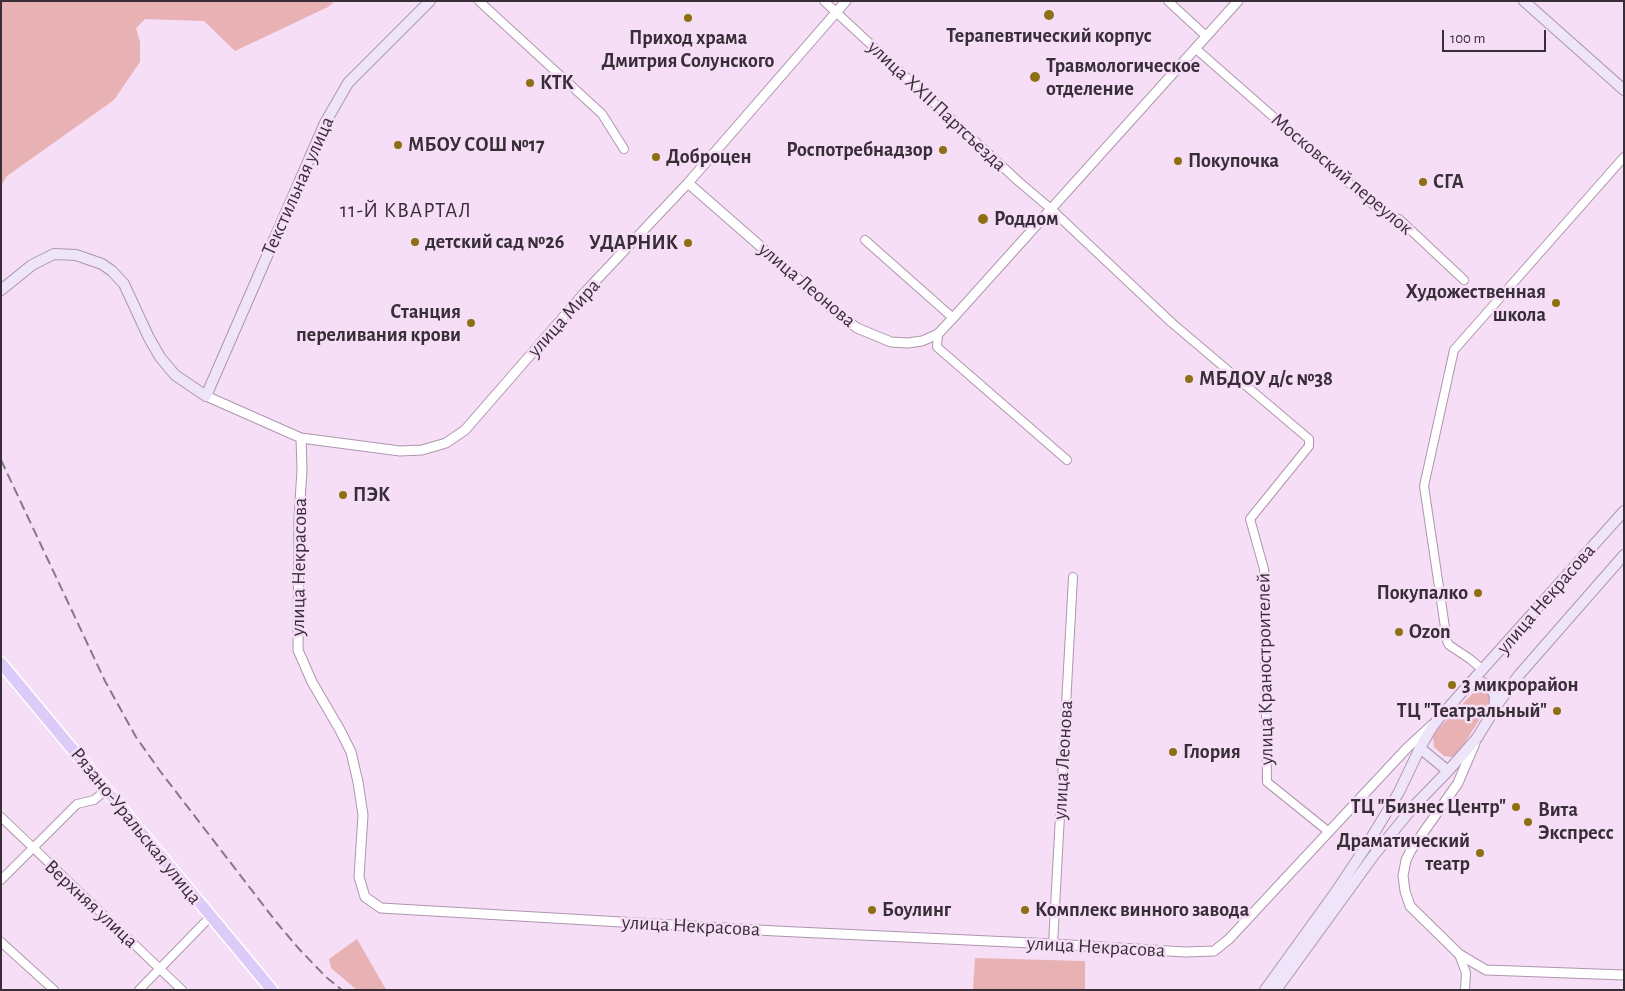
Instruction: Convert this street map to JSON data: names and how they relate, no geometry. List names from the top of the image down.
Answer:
{
  "streets": {
    "main road": ["Текстильная улица", "улица Некрасова", "Рязано-Уральская улица"],
    "street": [
      "улица XXII Партсъезда",
      "Московский переулок",
      "улица Леонова",
      "улица Мира",
      "улица Краностроителей",
      "Верхняя улица"
    ]
  },
  "crossings": [
    ["улица XXII Партсъезда", "улица Мира"],
    ["улица XXII Партсъезда", "улица Краностроителей"],
    ["Текстильная улица", "улица Мира"],
    ["улица Леонова", "улица Мира"],
    ["улица Леонова", "улица Некрасова"],
    ["улица Мира", "улица Некрасова"],
    ["улица Некрасова", "улица Краностроителей"]
  ],
  "districts": ["11-Й КВАРТАЛ"],
  "places": [
    "Терапевтический корпус",
    "Приход храма Дмитрия Солунского",
    "Травмологическое отделение",
    "КТК",
    "МБОУ СОШ №17",
    "Роспотребнадзор",
    "Доброцен",
    "Покупочка",
    "СГА",
    "Роддом",
    "детский сад №26",
    "УДАРНИК",
    "Художественная школа",
    "Станция переливания крови",
    "МБДОУ д/с №38",
    "ПЭК",
    "Покупалко",
    "Ozon",
    "3 микрорайон",
    "ТЦ \"Театральный\"",
    "Глория",
    "ТЦ \"Бизнес Центр\"",
    "Вита Экспресс",
    "Драматический театр",
    "Боулинг",
    "Комплекс винного завода"
  ],
  "scale_bar": "100 m"
}
